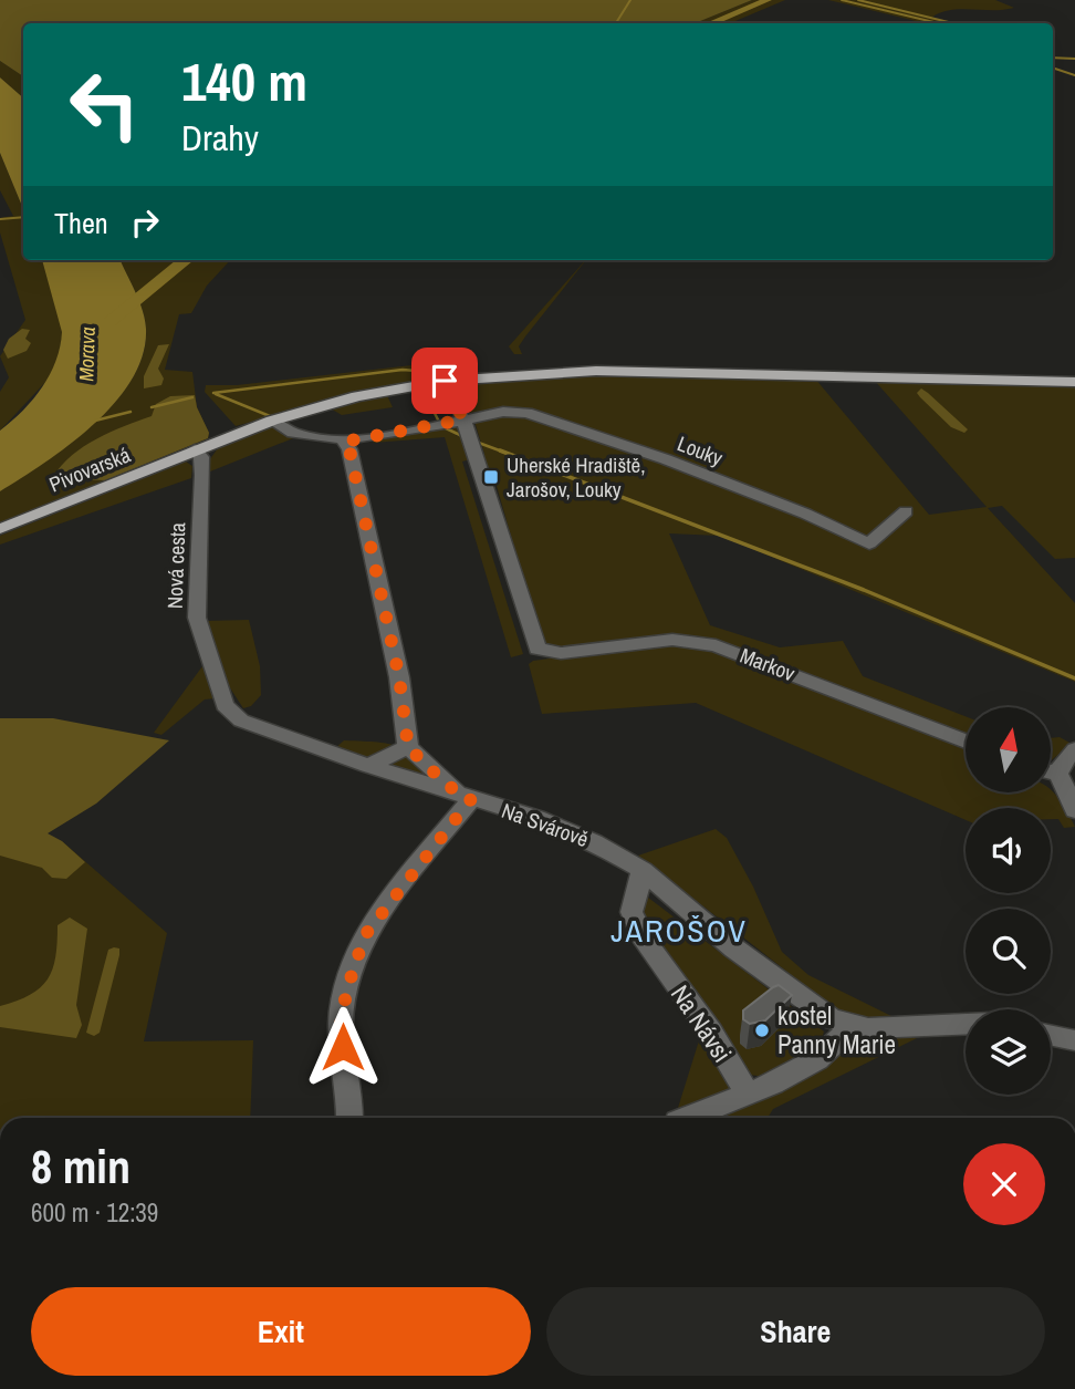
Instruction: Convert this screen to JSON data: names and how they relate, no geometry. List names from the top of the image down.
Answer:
{
  "streets": {
    "main road": ["Pivovarská"],
    "street": [
      "Louky",
      "Nová cesta",
      "Markov",
      "Na Svárově",
      "Na Návsi"
    ]
  },
  "crossings": [
    ["Louky", "Pivovarská"],
    ["Louky", "Markov"],
    ["Pivovarská", "Nová cesta"],
    ["Nová cesta", "Na Svárově"],
    ["Na Svárově", "Na Návsi"]
  ],
  "districts": ["JAROŠOV"],
  "water": ["Morava"],
  "places": {
    "transit": ["Uherské Hradiště, Jarošov, Louky"],
    "other": ["kostel Panny Marie"]
  },
  "north": "top",
  "page": {
    "turn": ["140 m", "Drahy"],
    "then": "Then",
    "heading": ["8 min", "600 m · 12:39"],
    "buttons": ["Exit", "Share"]
  }
}
